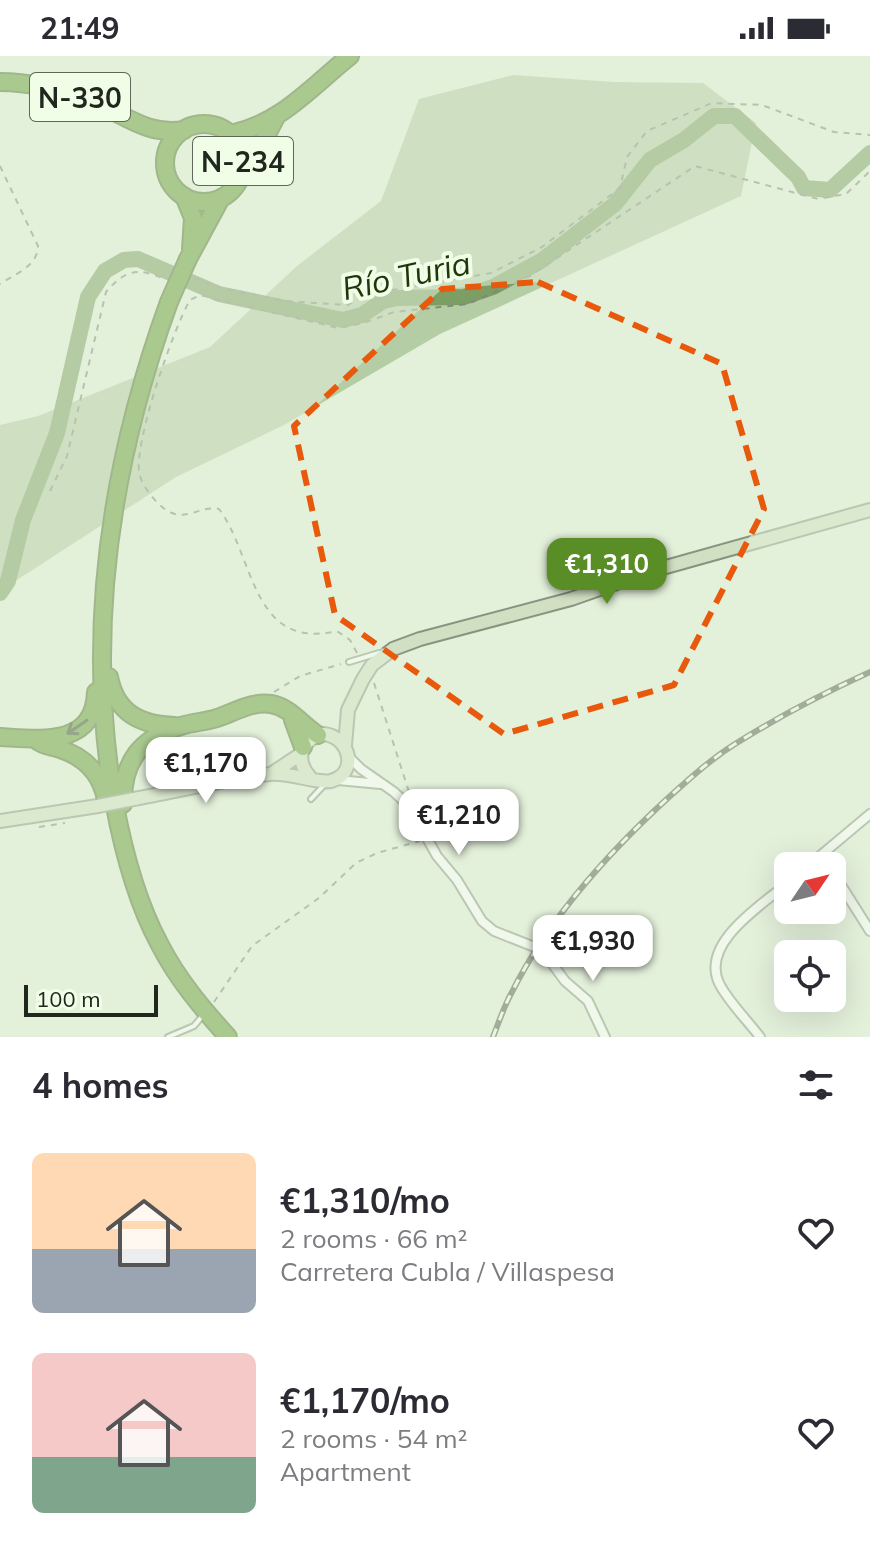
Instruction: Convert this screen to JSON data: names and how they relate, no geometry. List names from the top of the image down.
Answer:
{
  "streets": {
    "highway": ["N-330", "N-234"]
  },
  "crossings": [
    ["N-330", "N-234"]
  ],
  "water": ["Río Turia"],
  "scale_bar": "100 m",
  "north": "top right",
  "page": {
    "status": "21:49",
    "price": [
      "€1,310",
      "€1,170",
      "€1,210",
      "€1,930"
    ],
    "scale": "100 m",
    "heading": "4 homes",
    "list": [
      {
        "name": "€1,310/mo",
        "note": "2 rooms · 66 m² · Carretera Cubla / Villaspesa"
      },
      {
        "name": "€1,170/mo",
        "note": "2 rooms · 54 m² · Apartment"
      }
    ]
  }
}
